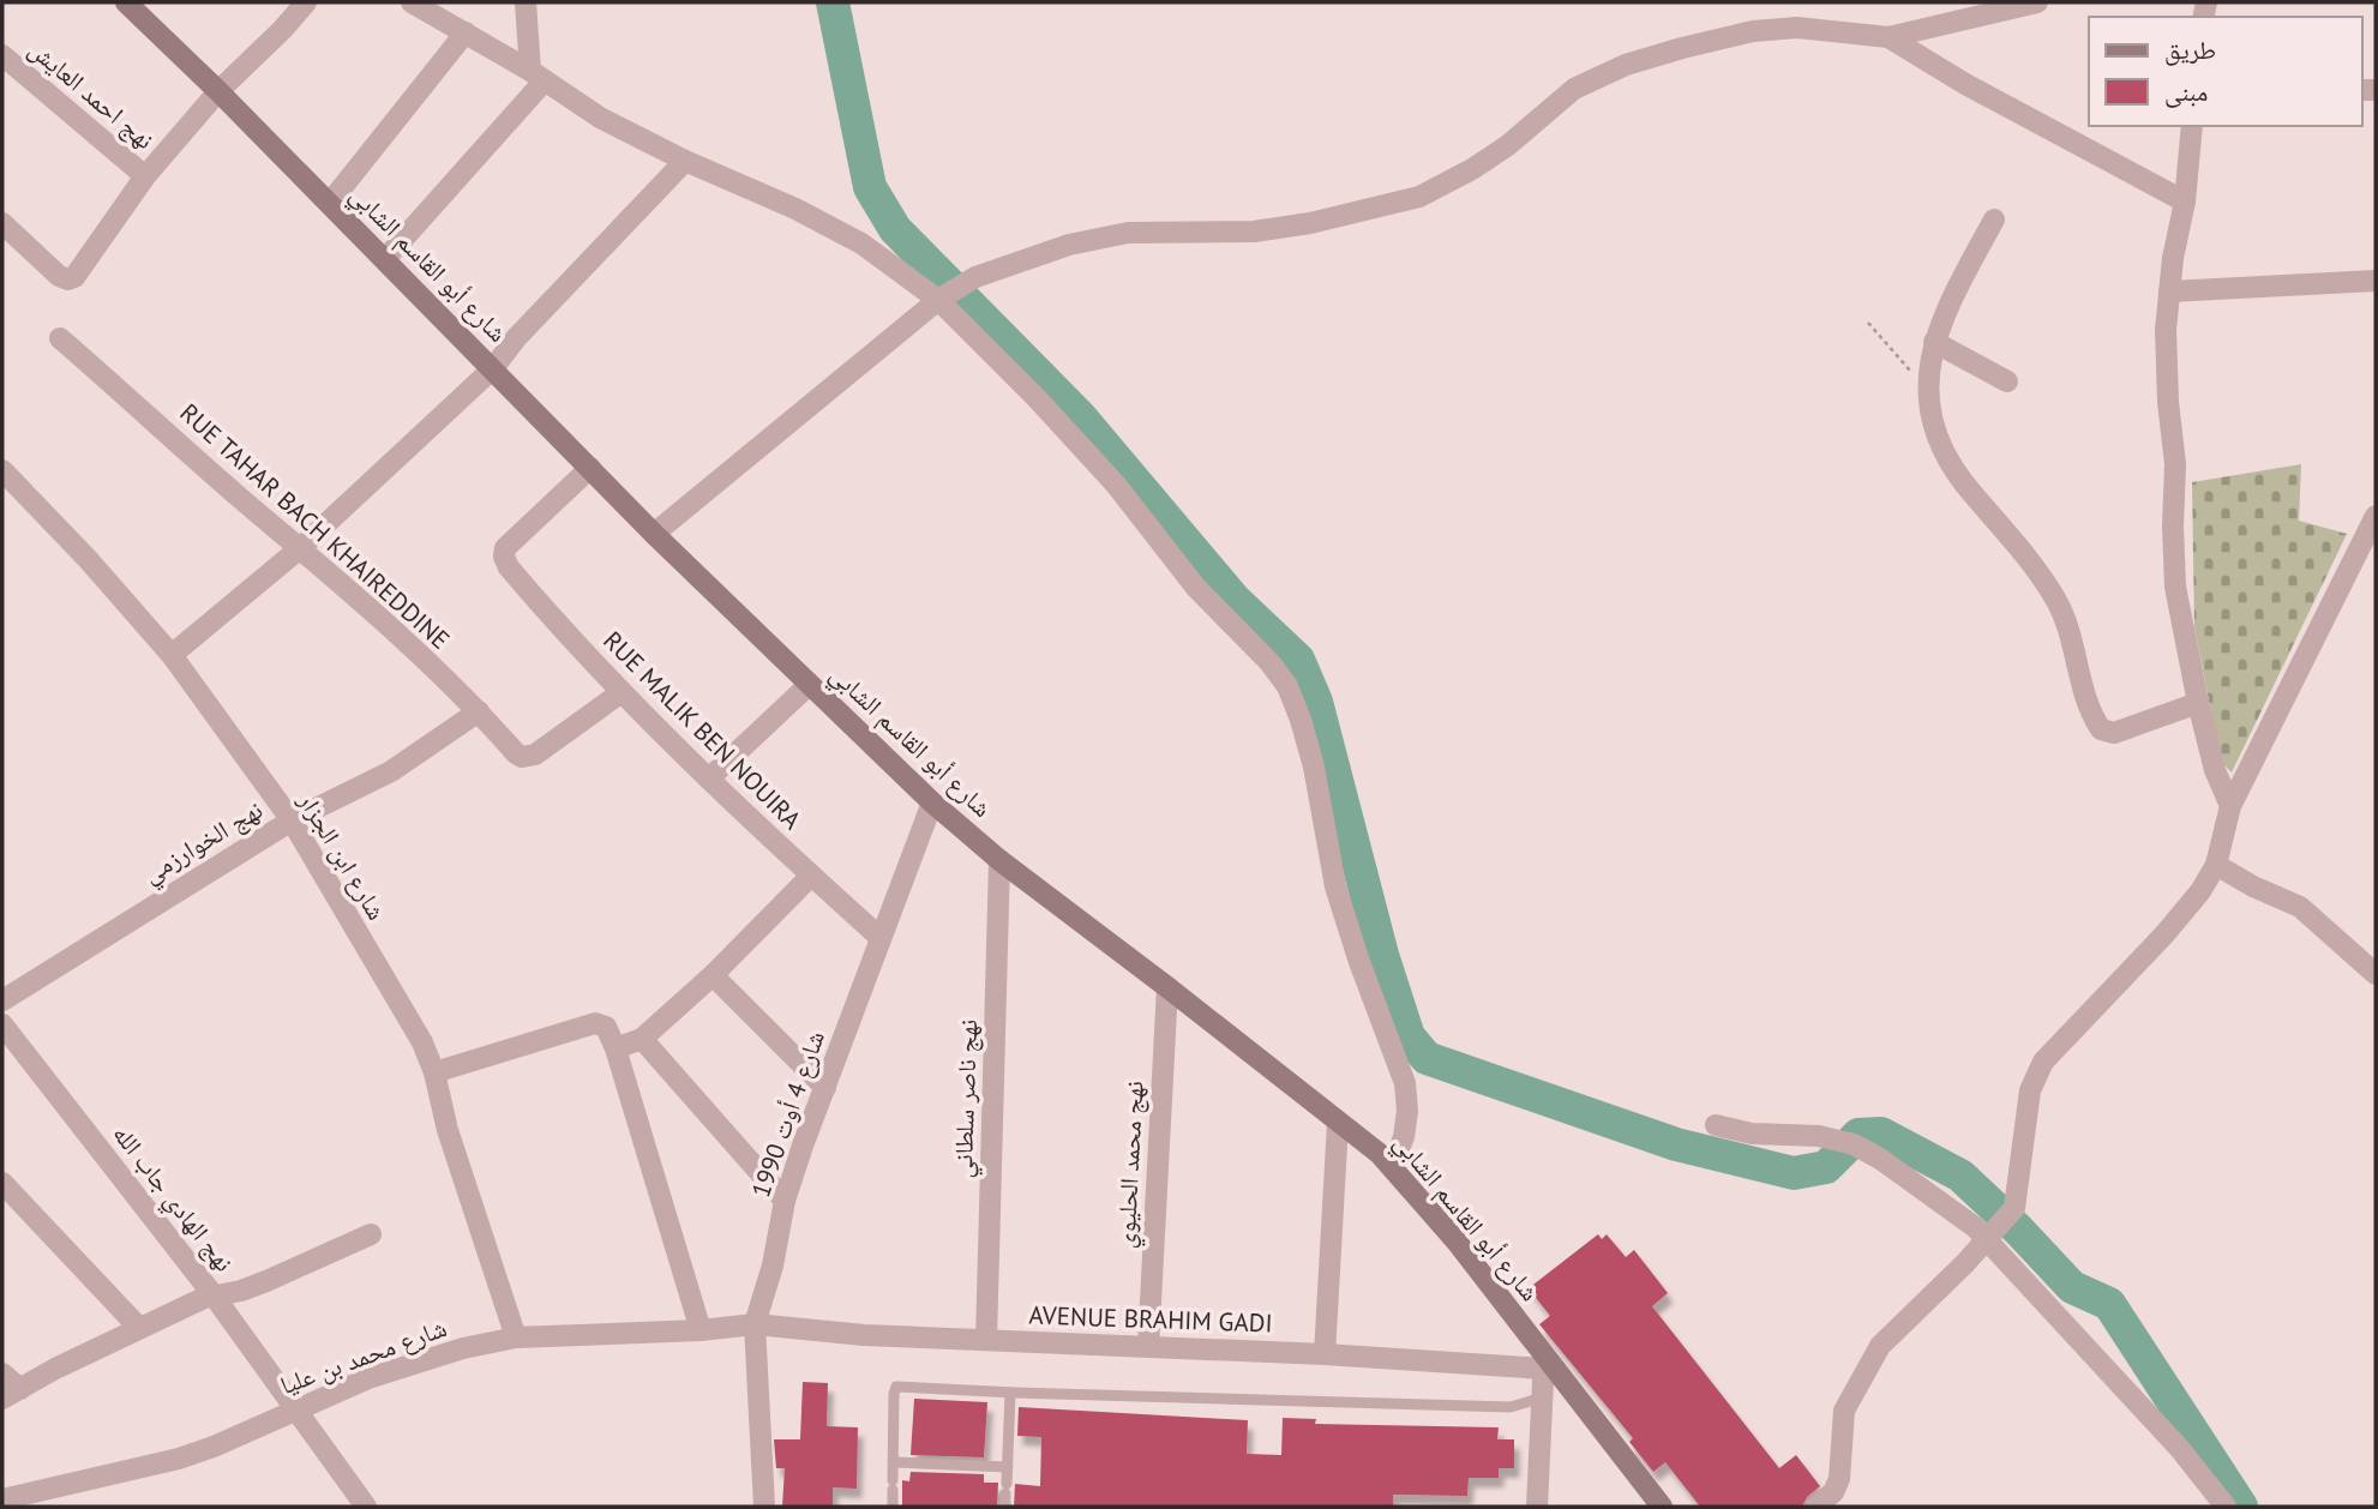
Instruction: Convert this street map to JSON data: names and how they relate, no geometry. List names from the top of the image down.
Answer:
{
  "streets": {
    "main road": ["شارع أبو القاسم الشابي"],
    "street": [
      "نهج احمد العايش",
      "RUE TAHAR BACH KHAIREDDINE",
      "RUE MALIK BEN NOUIRA",
      "نهج الخوارزمي",
      "شارع ابن الجزار",
      "نهج ناصر سلطاني",
      "شارع 4 أوت 1990",
      "نهج محمد الحليوي",
      "نهج الهادي جاب الله",
      "AVENUE BRAHIM GADI",
      "شارع محمد بن عليا"
    ]
  },
  "crossings": [
    ["شارع أبو القاسم الشابي", "RUE MALIK BEN NOUIRA"],
    ["شارع أبو القاسم الشابي", "نهج ناصر سلطاني"],
    ["شارع أبو القاسم الشابي", "شارع 4 أوت 1990"],
    ["شارع أبو القاسم الشابي", "نهج محمد الحليوي"],
    ["شارع أبو القاسم الشابي", "AVENUE BRAHIM GADI"],
    ["RUE TAHAR BACH KHAIREDDINE", "RUE MALIK BEN NOUIRA"],
    ["RUE TAHAR BACH KHAIREDDINE", "نهج الخوارزمي"],
    ["RUE MALIK BEN NOUIRA", "شارع 4 أوت 1990"],
    ["نهج الخوارزمي", "شارع ابن الجزار"],
    ["شارع ابن الجزار", "شارع محمد بن عليا"],
    ["نهج ناصر سلطاني", "AVENUE BRAHIM GADI"],
    ["شارع 4 أوت 1990", "AVENUE BRAHIM GADI"],
    ["شارع 4 أوت 1990", "شارع محمد بن عليا"],
    ["نهج محمد الحليوي", "AVENUE BRAHIM GADI"],
    ["نهج الهادي جاب الله", "شارع محمد بن عليا"],
    ["AVENUE BRAHIM GADI", "شارع محمد بن عليا"]
  ],
  "legend": ["طريق", "مبنى"]
}
